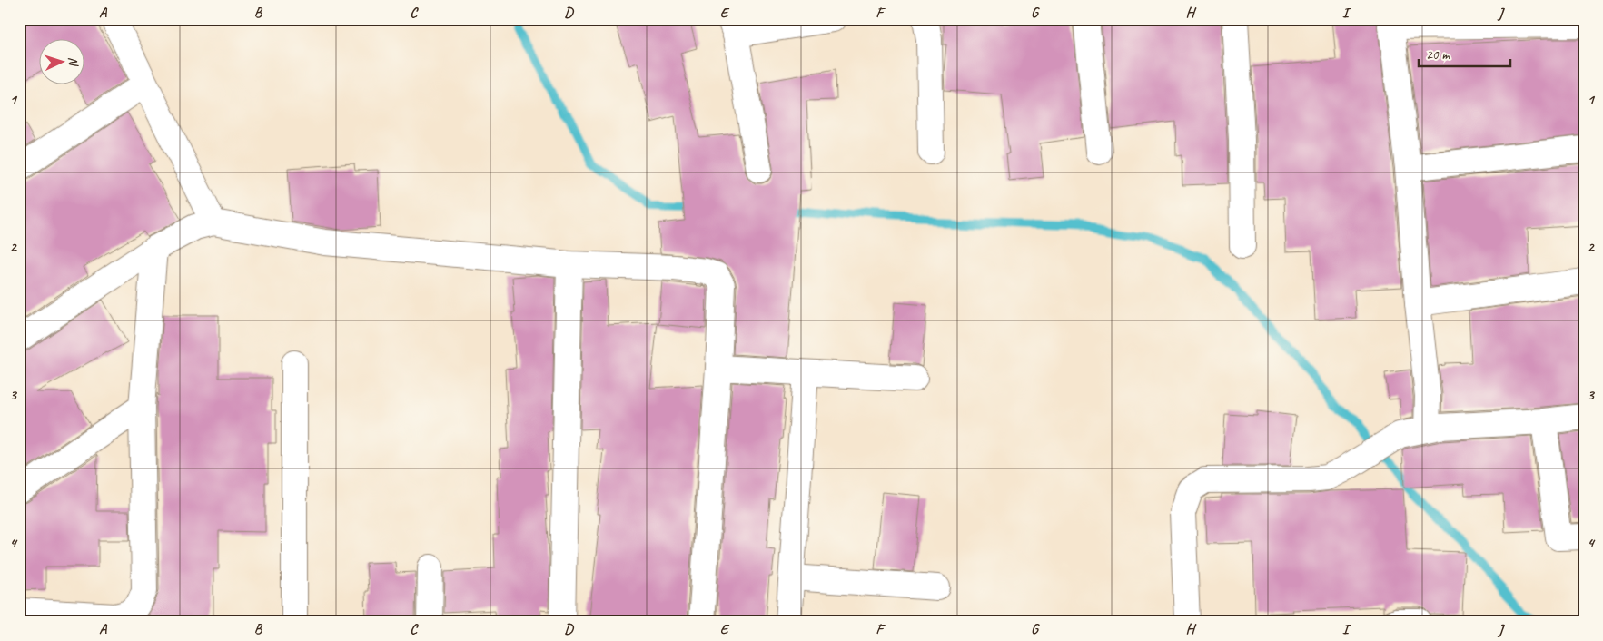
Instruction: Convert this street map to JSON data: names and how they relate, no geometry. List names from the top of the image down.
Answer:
{
  "scale_bar": "20 m",
  "north": "right",
  "grid": {
    "columns": [
      "A",
      "B",
      "C",
      "D",
      "E",
      "F",
      "G",
      "H",
      "I",
      "J"
    ],
    "rows": [
      "1",
      "2",
      "3",
      "4"
    ]
  }
}
